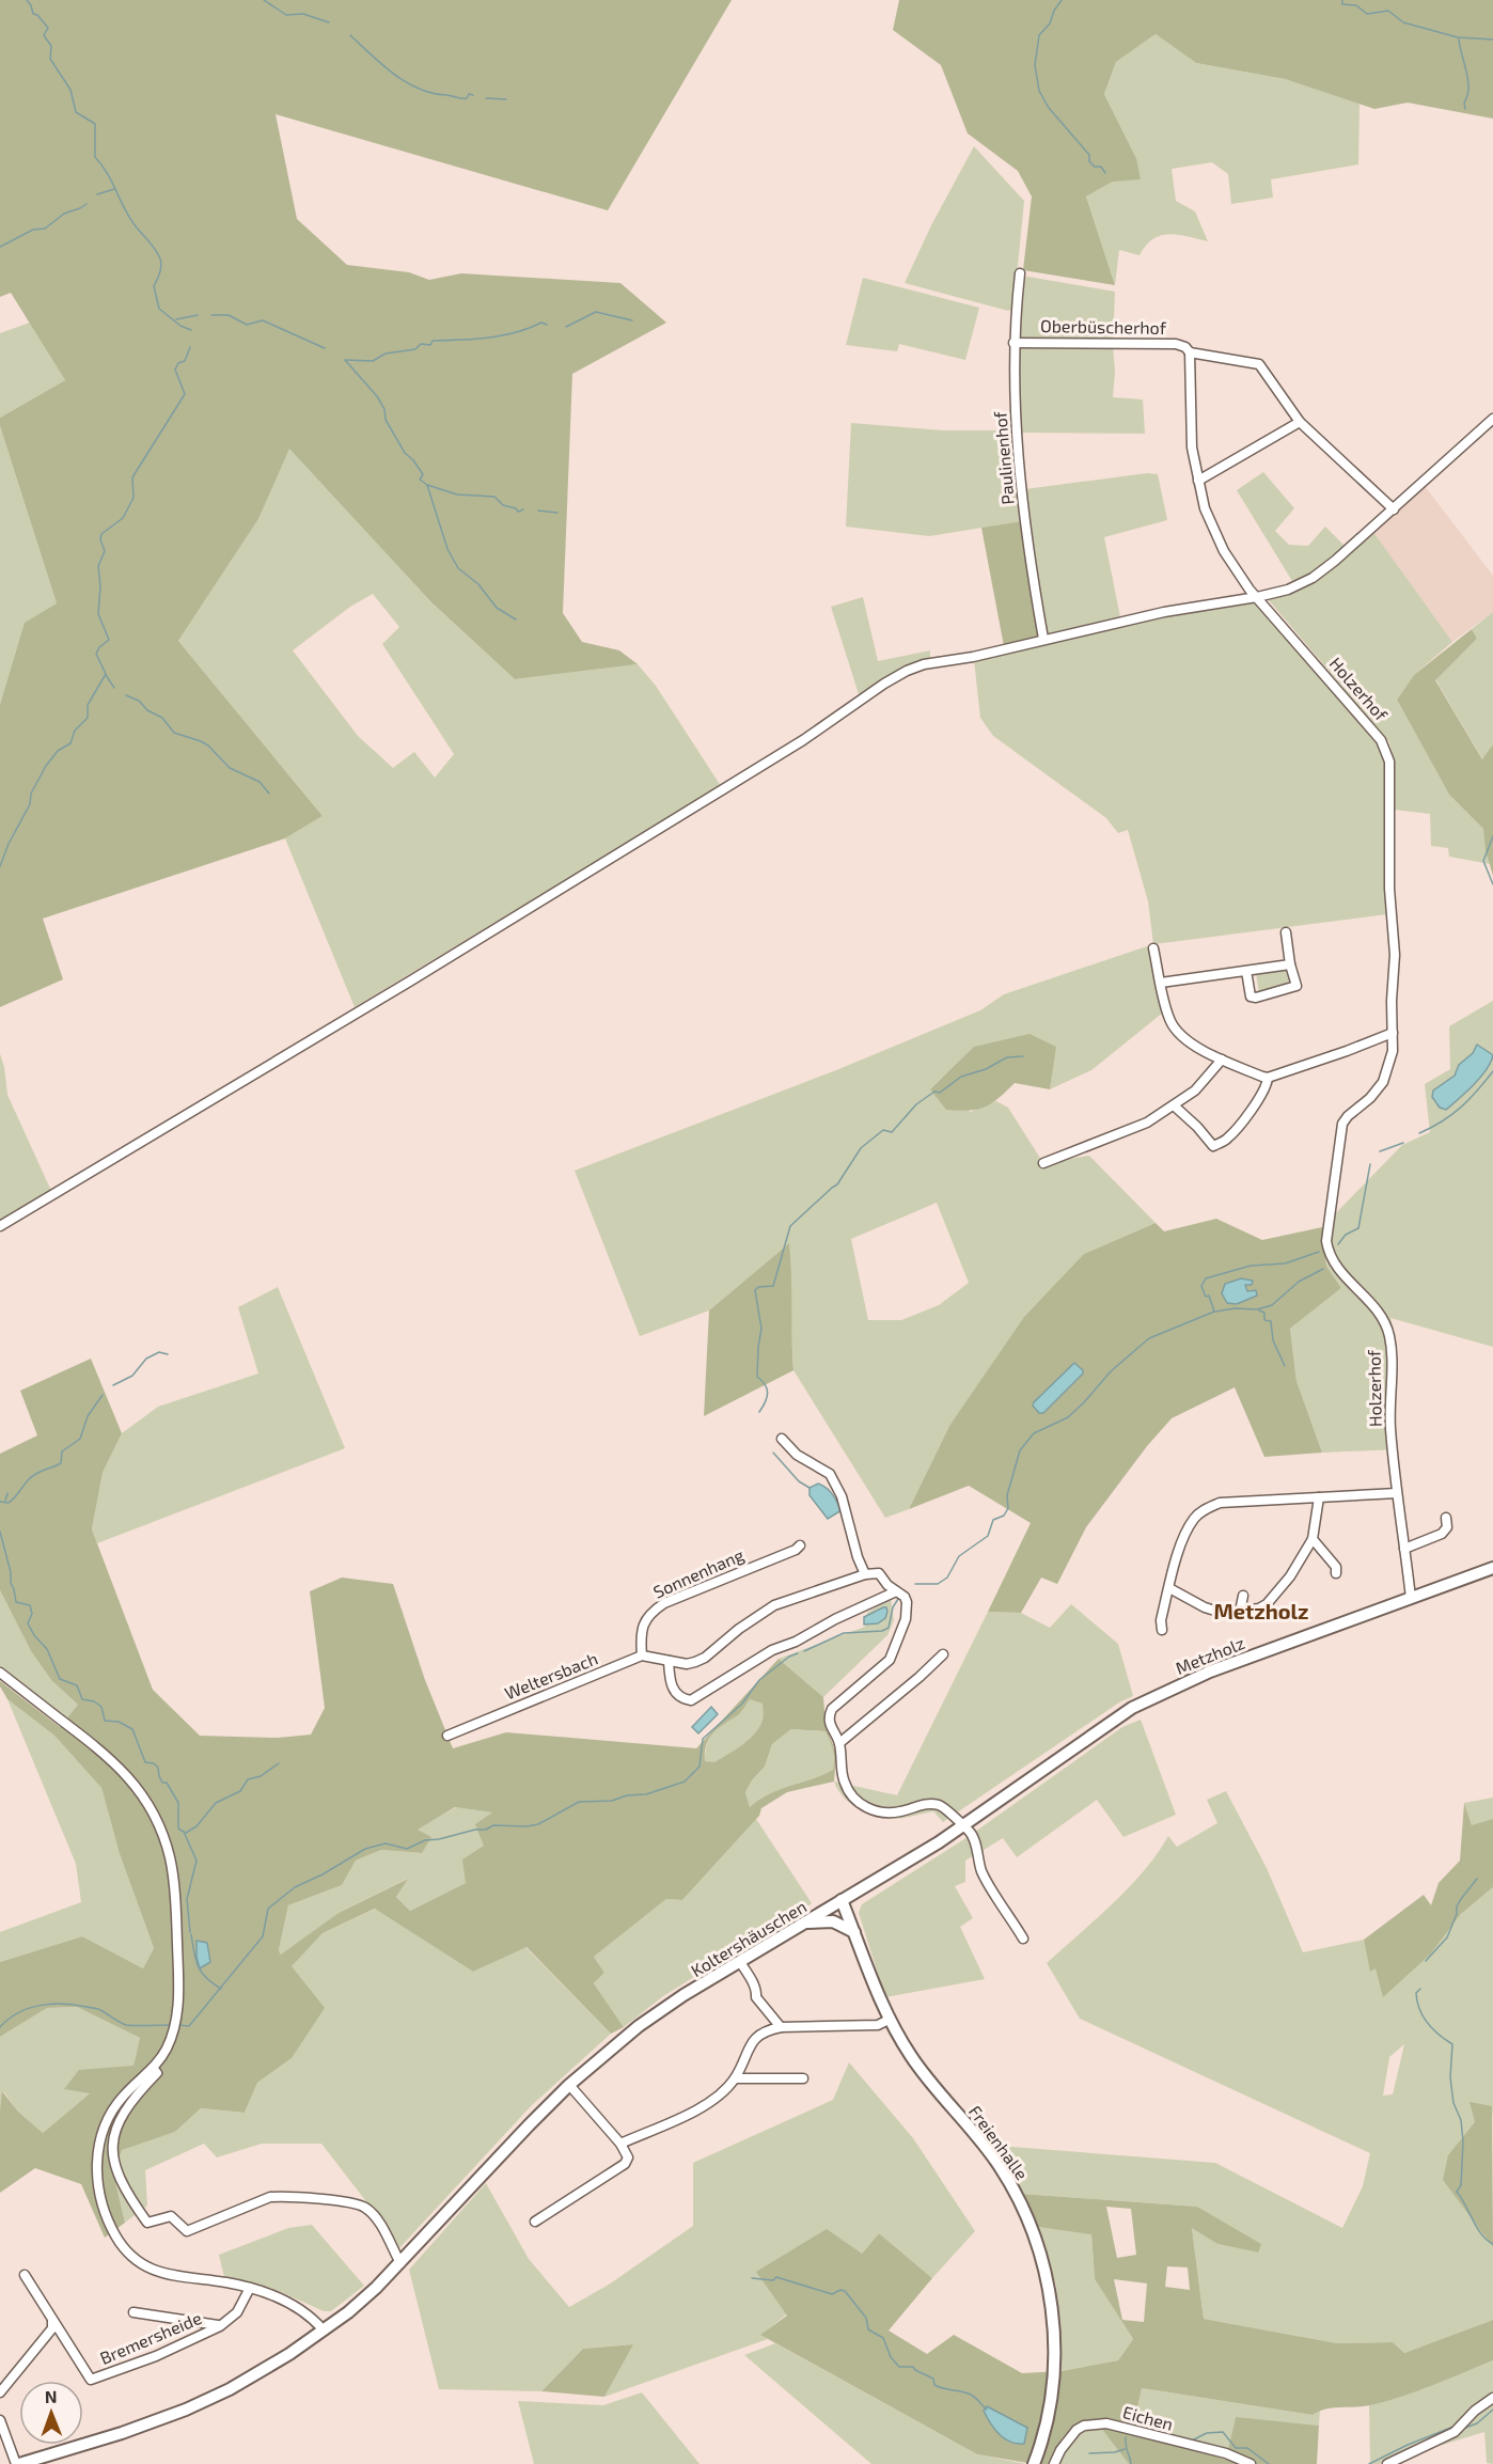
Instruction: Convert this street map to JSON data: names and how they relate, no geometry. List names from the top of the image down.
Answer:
{
  "streets": {
    "main road": ["Metzholz", "Koltershäuschen", "Freienhalle"],
    "street": [
      "Oberbüscherhof",
      "Paulinenhof",
      "Holzerhof",
      "Sonnenhang",
      "Weltersbach",
      "Bremersheide",
      "Eichen"
    ]
  },
  "crossings": [
    ["Oberbüscherhof", "Paulinenhof"],
    ["Holzerhof", "Metzholz"],
    ["Sonnenhang", "Weltersbach"],
    ["Metzholz", "Koltershäuschen"],
    ["Koltershäuschen", "Freienhalle"]
  ],
  "districts": ["Metzholz"],
  "north": "top"
}
